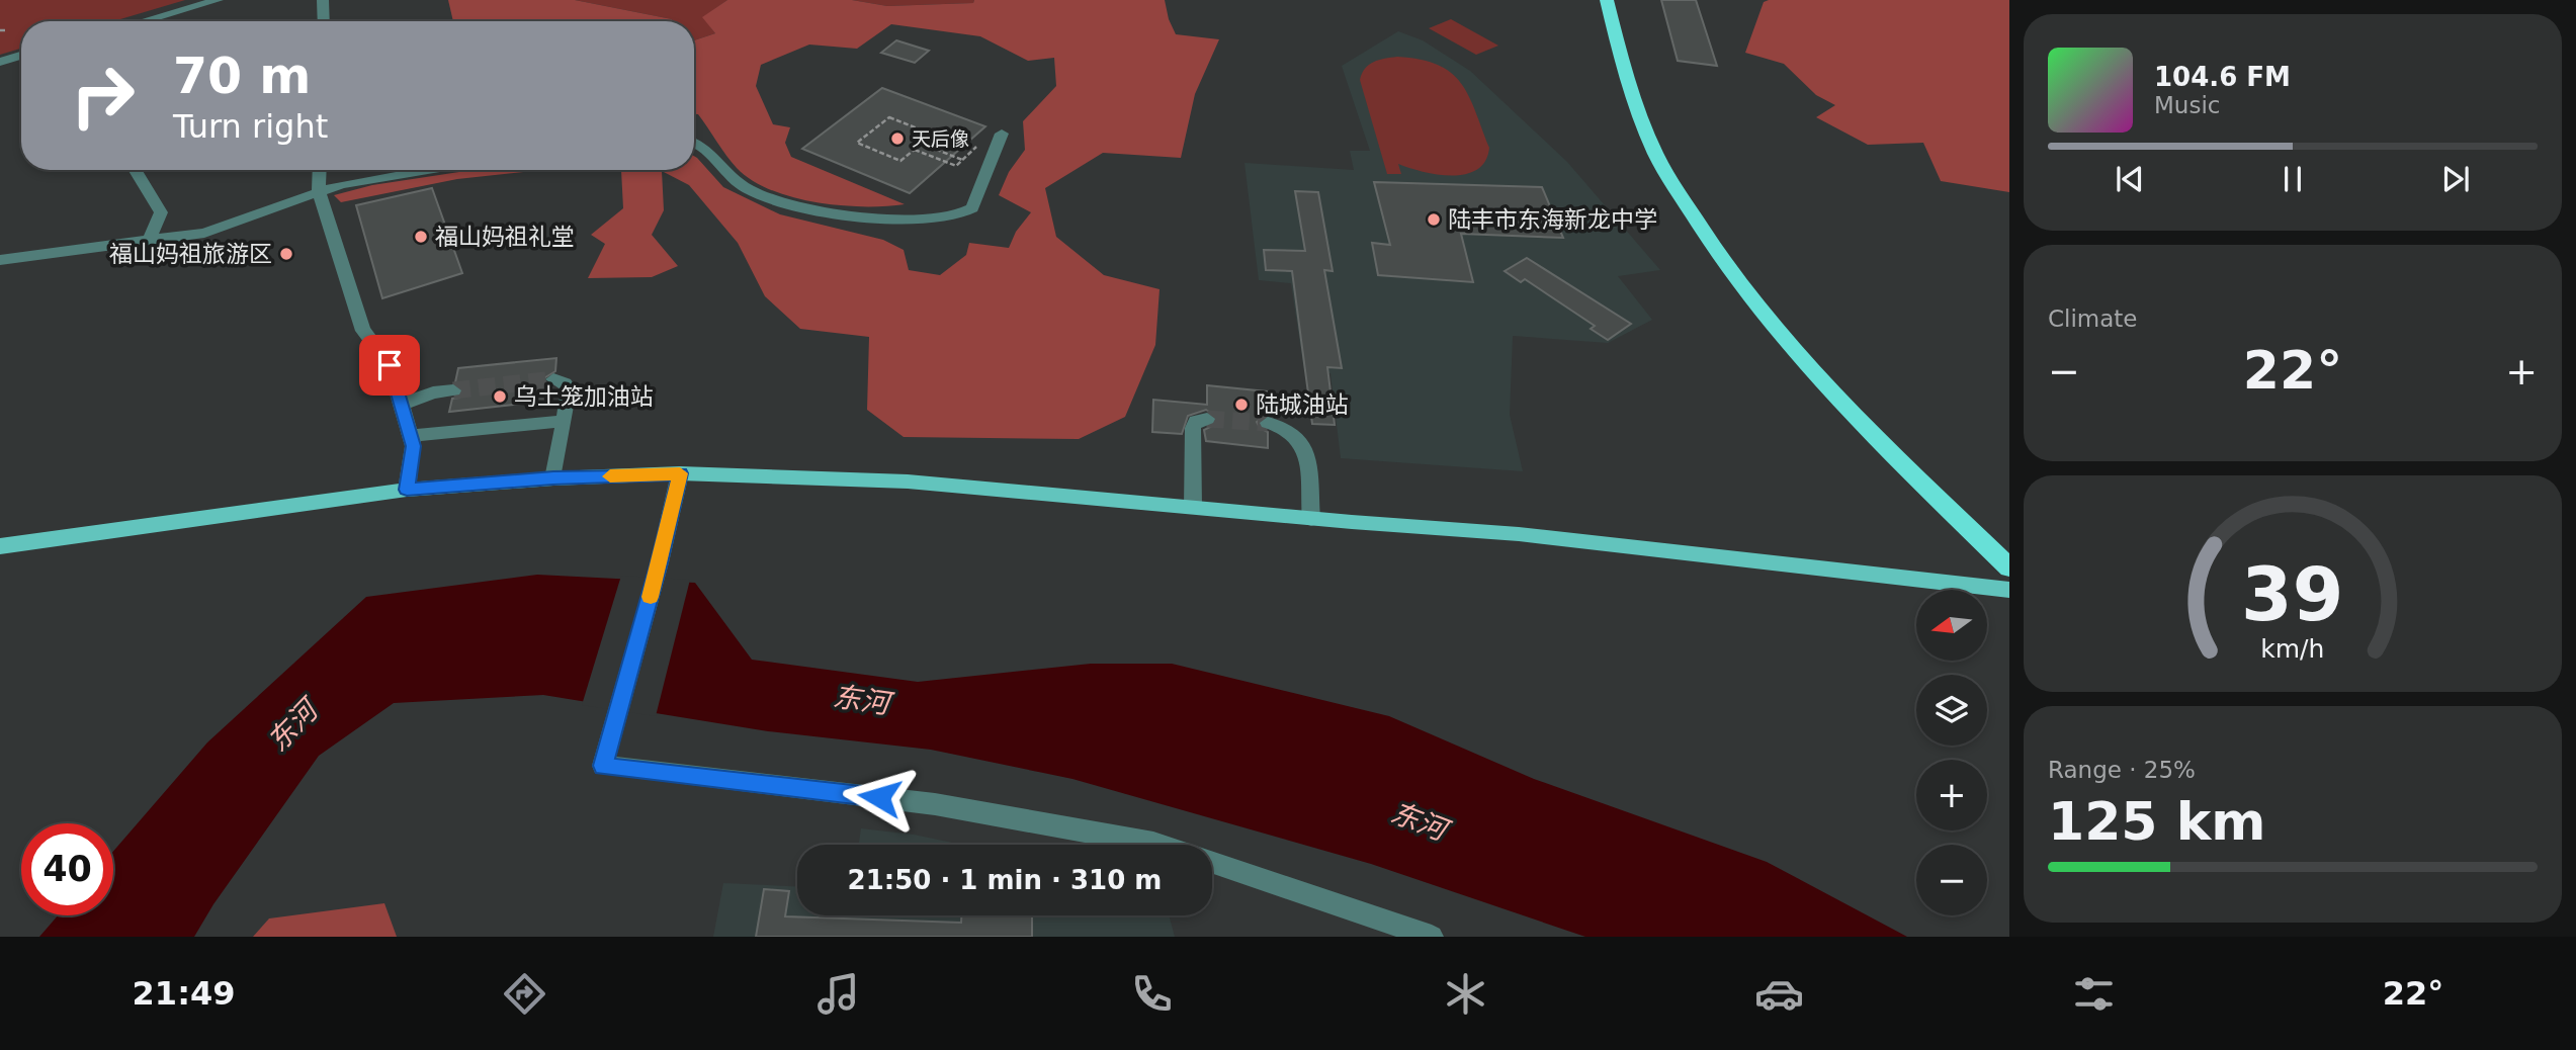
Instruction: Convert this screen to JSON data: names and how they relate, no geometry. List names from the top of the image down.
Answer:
{
  "water": ["东河"],
  "places": [
    "天后像",
    "陆丰市东海新龙中学",
    "福山妈祖礼堂",
    "福山妈祖旅游区",
    "乌土笼加油站",
    "陆城油站"
  ],
  "north": "left",
  "page": {
    "turn": ["70 m", "Turn right"],
    "song": ["104.6 FM", "Music"],
    "tile": [
      "Climate",
      ["Range · 25%", "125 km"]
    ],
    "heat": ["−", "22°", "+"],
    "map_buttons": ["+", "−"],
    "limit": "40",
    "trip": "21:50 · 1 min · 310 m",
    "tabs": ["21:49", "22°"],
    "gauge": ["39", "km/h"]
  }
}
